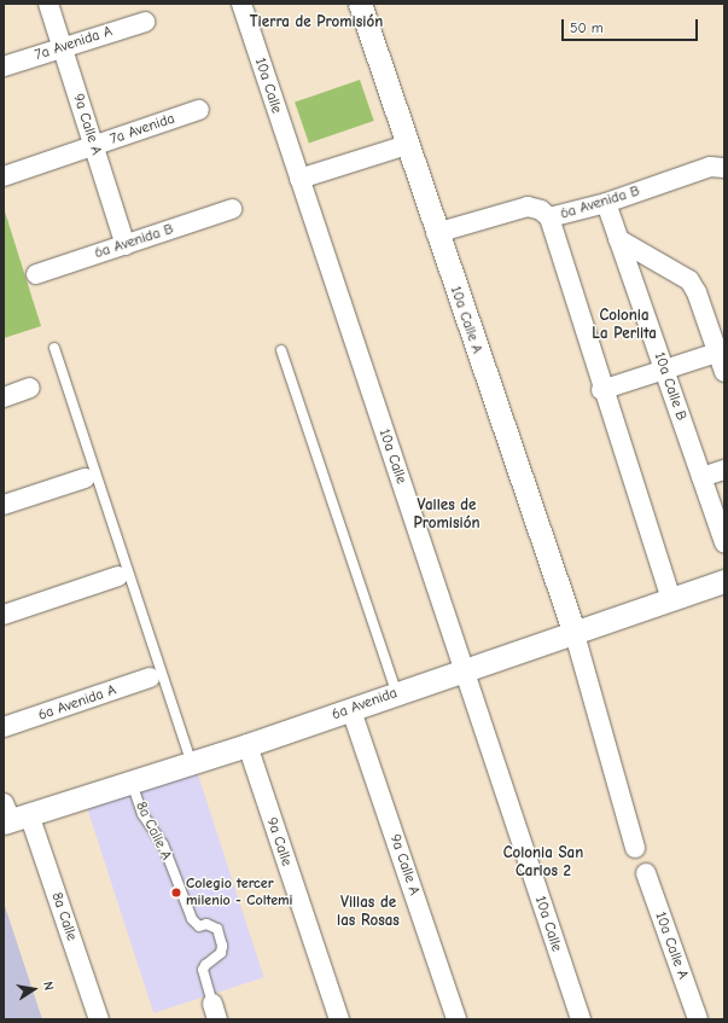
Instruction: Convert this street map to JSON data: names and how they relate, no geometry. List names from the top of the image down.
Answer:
{
  "streets": {
    "street": [
      "7a Avenida A",
      "10a Calle",
      "9a Calle A",
      "7a Avenida",
      "6a Avenida B",
      "10a Calle A",
      "10a Calle B",
      "6a Avenida A",
      "6a Avenida",
      "9a Calle",
      "8a Calle"
    ],
    "lane": ["8a Calle A"]
  },
  "crossings": [
    ["7a Avenida A", "9a Calle A"],
    ["10a Calle", "6a Avenida"],
    ["9a Calle A", "7a Avenida"],
    ["9a Calle A", "6a Avenida B"],
    ["9a Calle A", "6a Avenida"],
    ["6a Avenida B", "10a Calle A"],
    ["6a Avenida B", "10a Calle B"],
    ["10a Calle A", "6a Avenida"],
    ["6a Avenida", "8a Calle A"],
    ["6a Avenida", "9a Calle"],
    ["6a Avenida", "8a Calle"]
  ],
  "districts": [
    "Tierra de Promisión",
    "Colonia La Perlita",
    "Valles de Promisión",
    "Colonia San Carlos 2",
    "Villas de las Rosas"
  ],
  "places": ["Colegio tercer milenio - Coltemi"],
  "scale_bar": "50 m",
  "north": "right"
}
